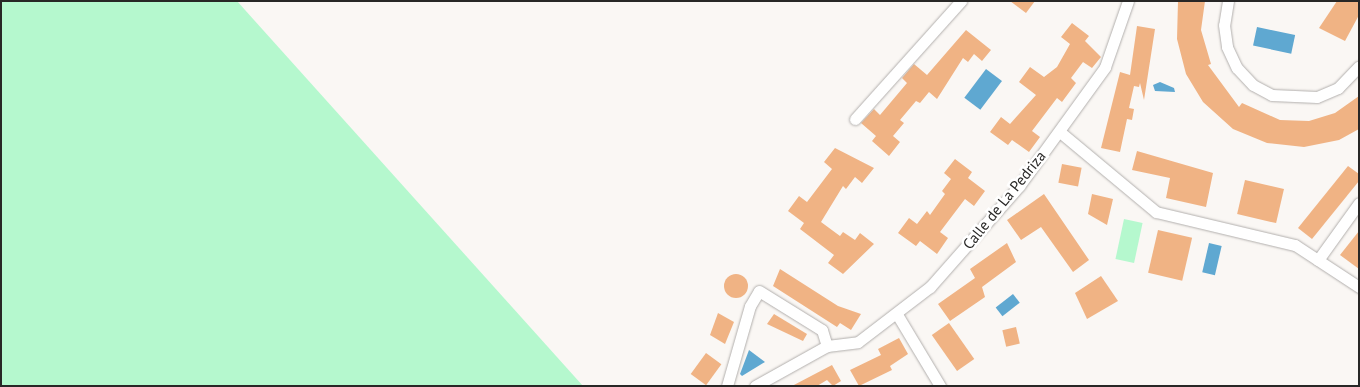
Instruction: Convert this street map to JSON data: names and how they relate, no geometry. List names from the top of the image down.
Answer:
{
  "streets": {
    "street": ["Calle de La Pedriza"]
  }
}
